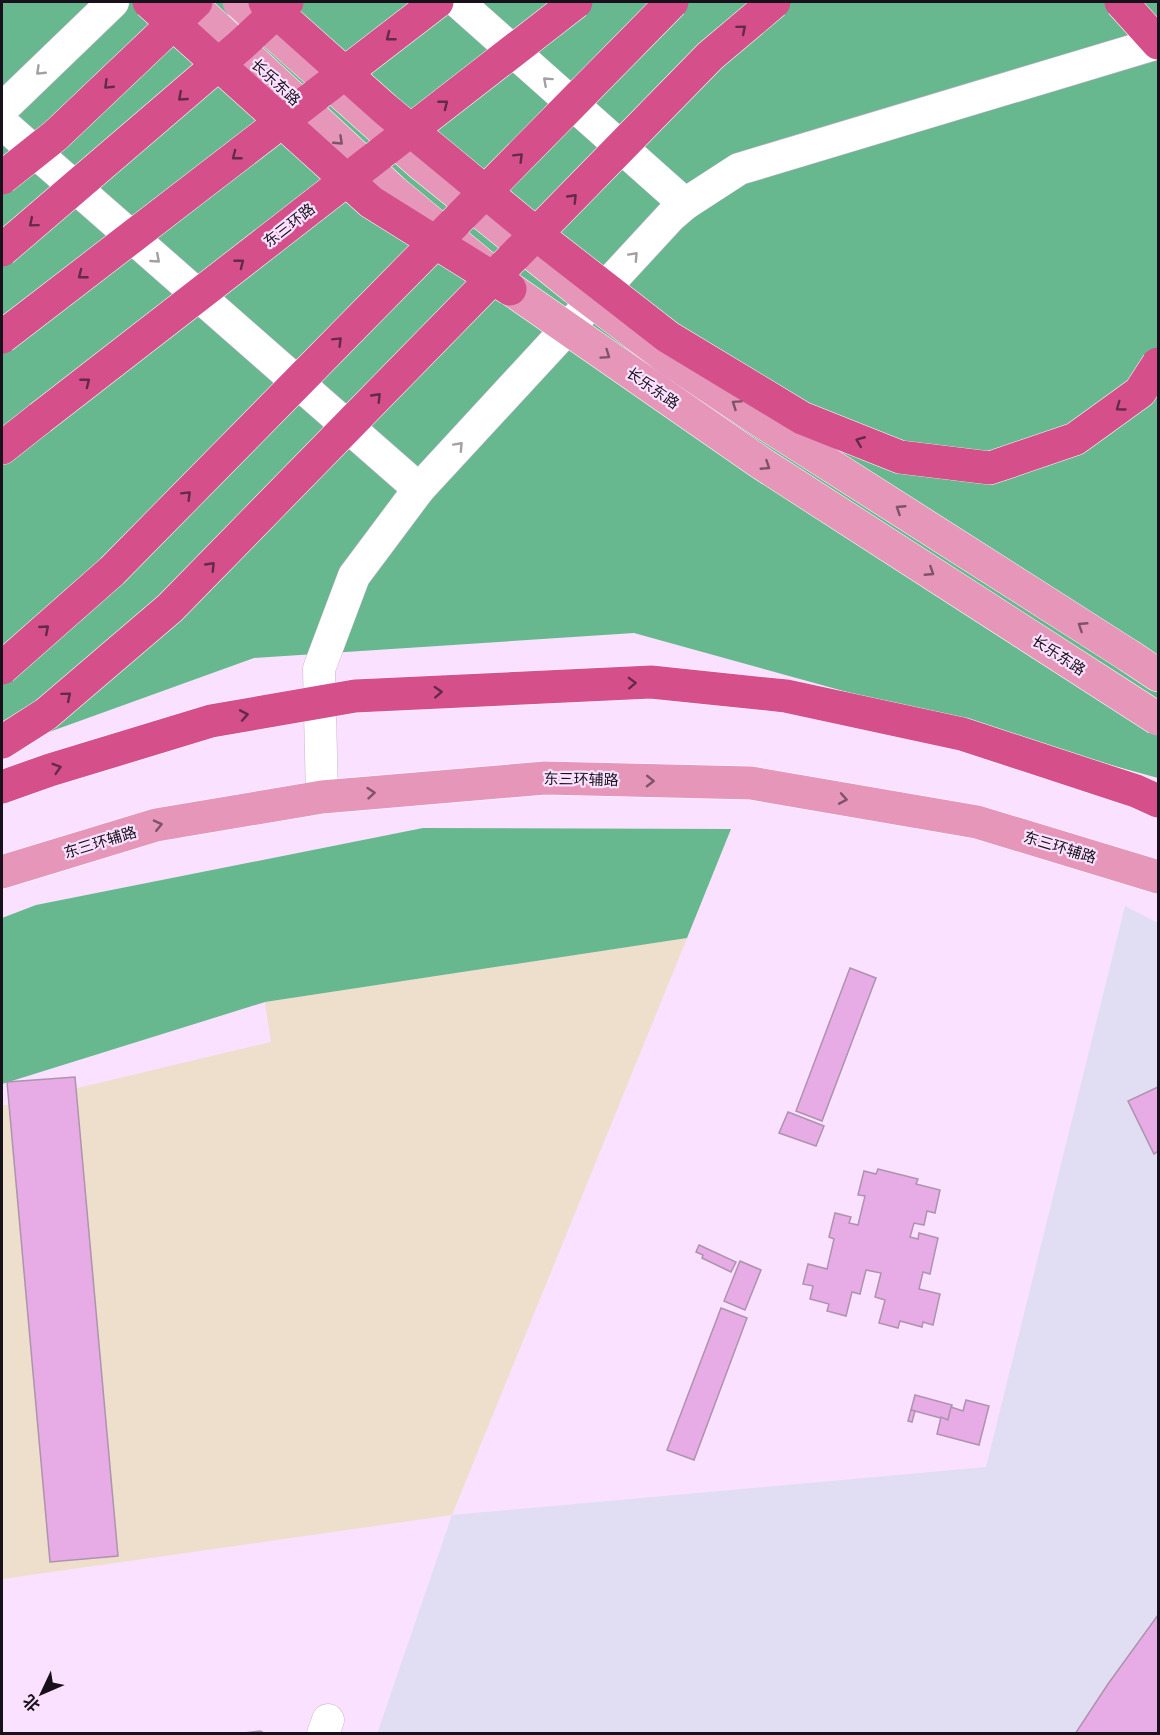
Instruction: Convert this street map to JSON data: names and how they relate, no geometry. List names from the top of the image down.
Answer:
{
  "streets": {
    "highway": ["东三环路"],
    "main road": ["长乐东路", "东三环辅路"]
  },
  "one_way": ["东三环辅路"],
  "north": "bottom left"
}
